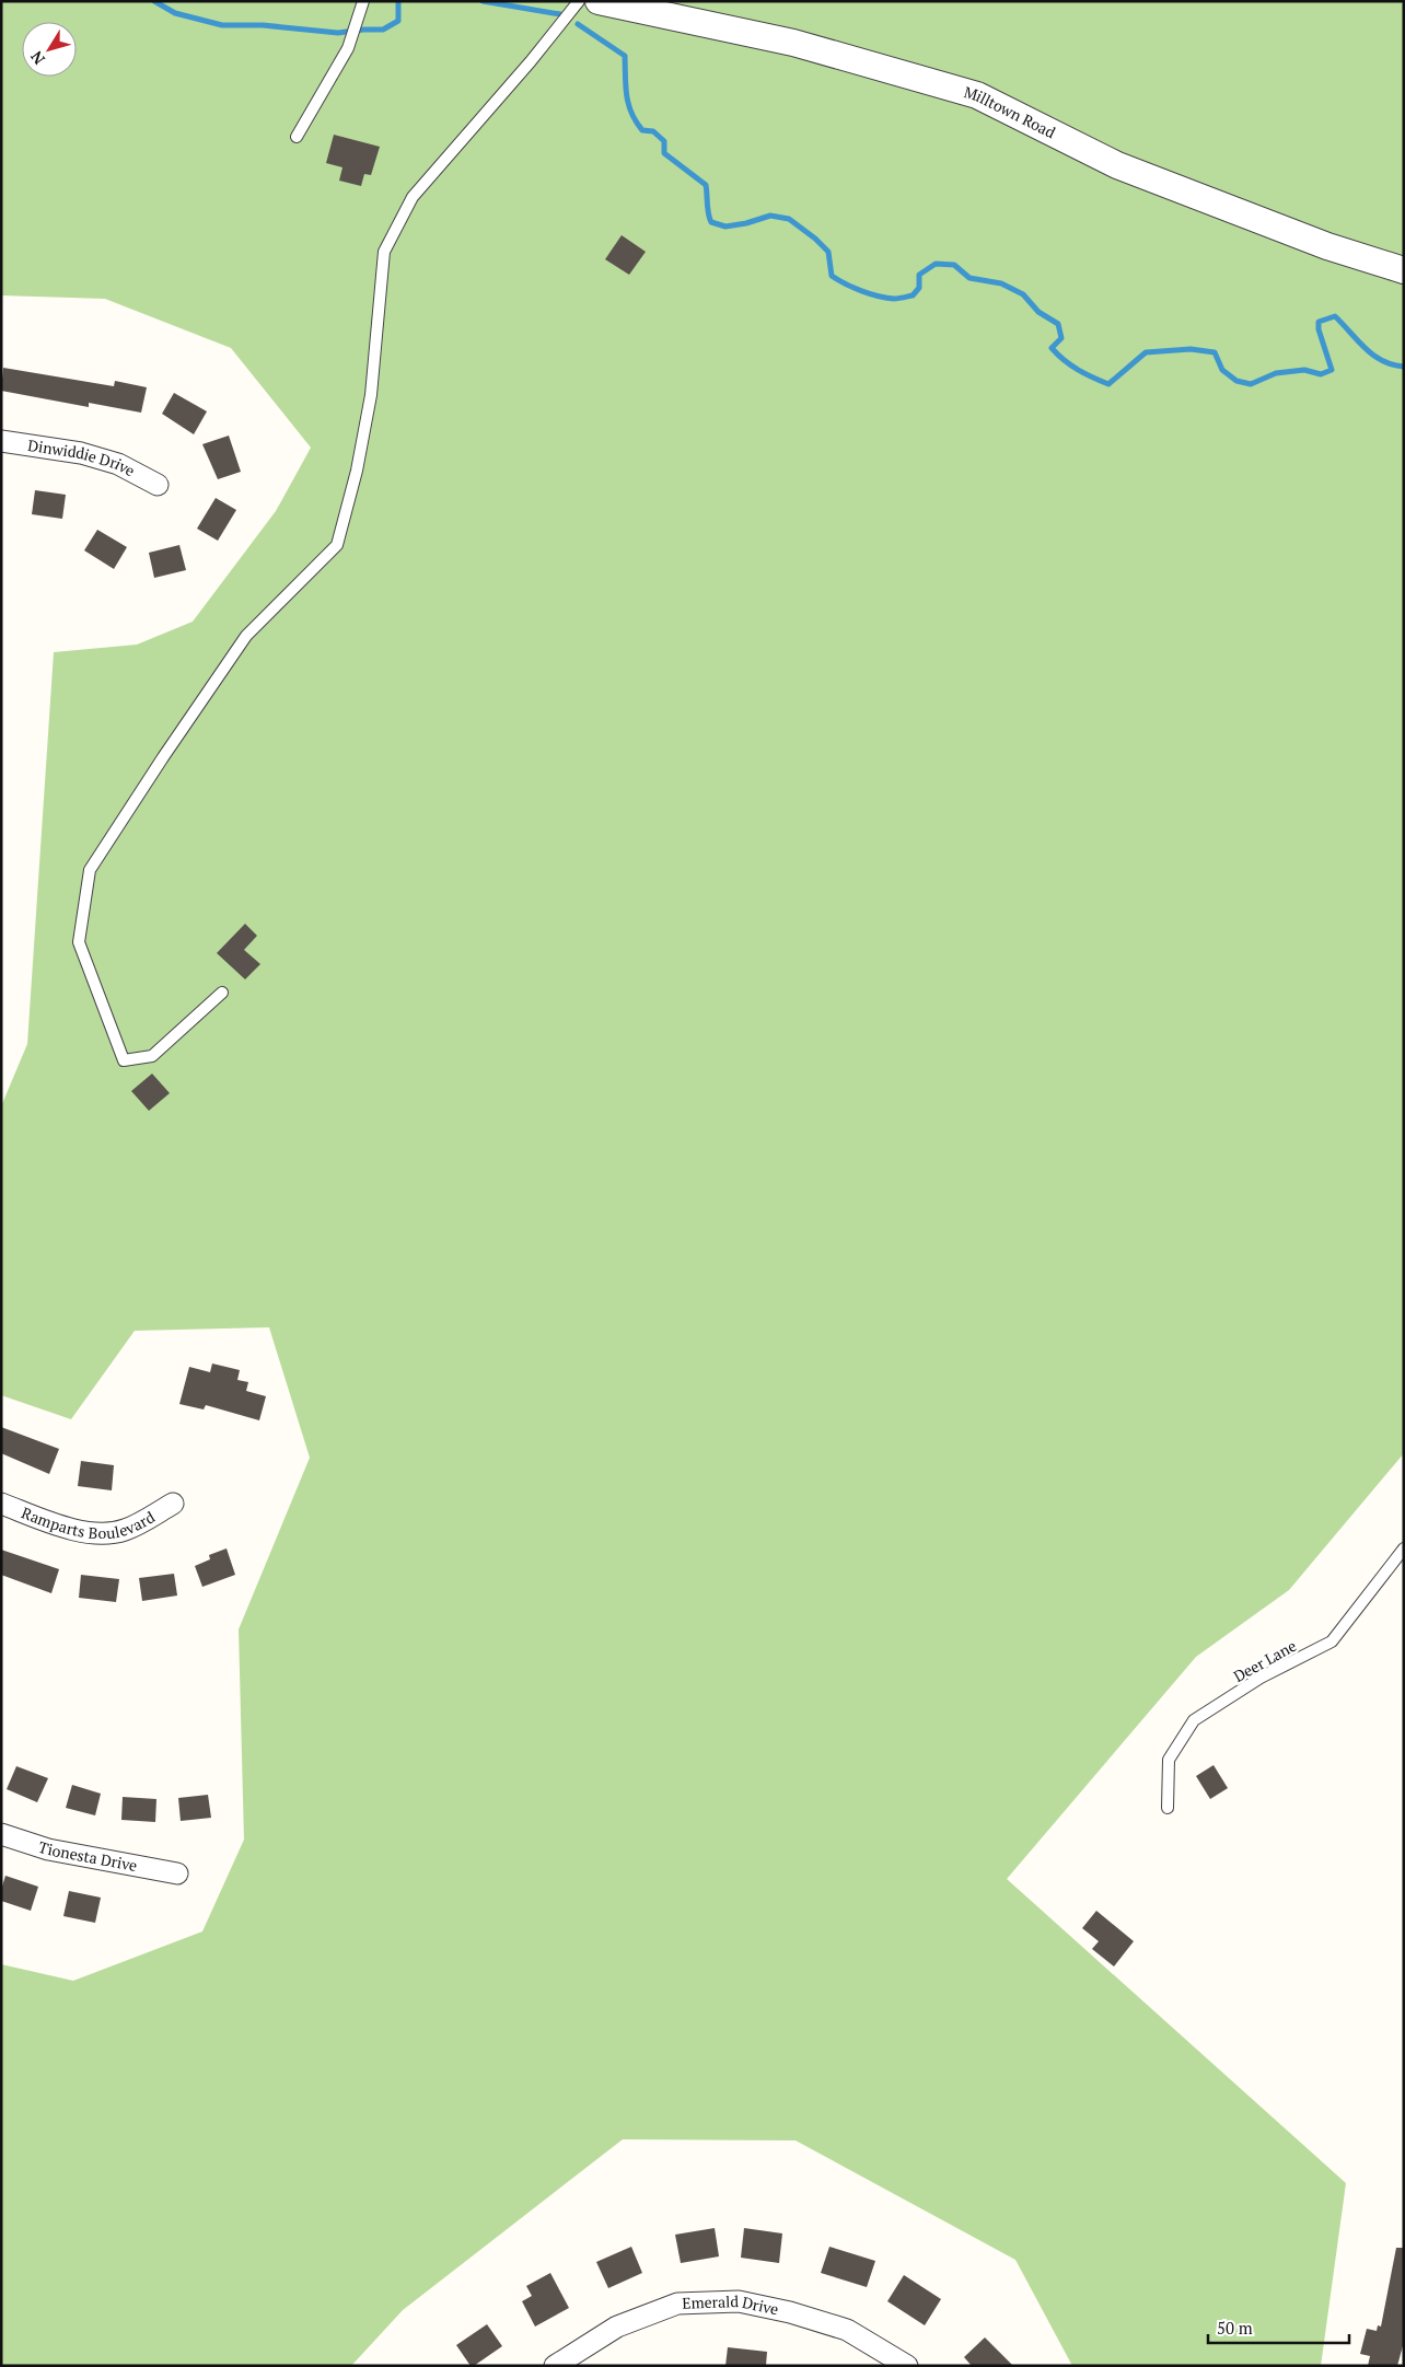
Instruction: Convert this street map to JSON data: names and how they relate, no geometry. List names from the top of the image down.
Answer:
{
  "streets": {
    "street": [
      "Milltown Road",
      "Dinwiddie Drive",
      "Ramparts Boulevard",
      "Tionesta Drive",
      "Emerald Drive"
    ],
    "lane": ["Deer Lane"]
  },
  "scale_bar": "50 m",
  "north": "bottom left"
}
